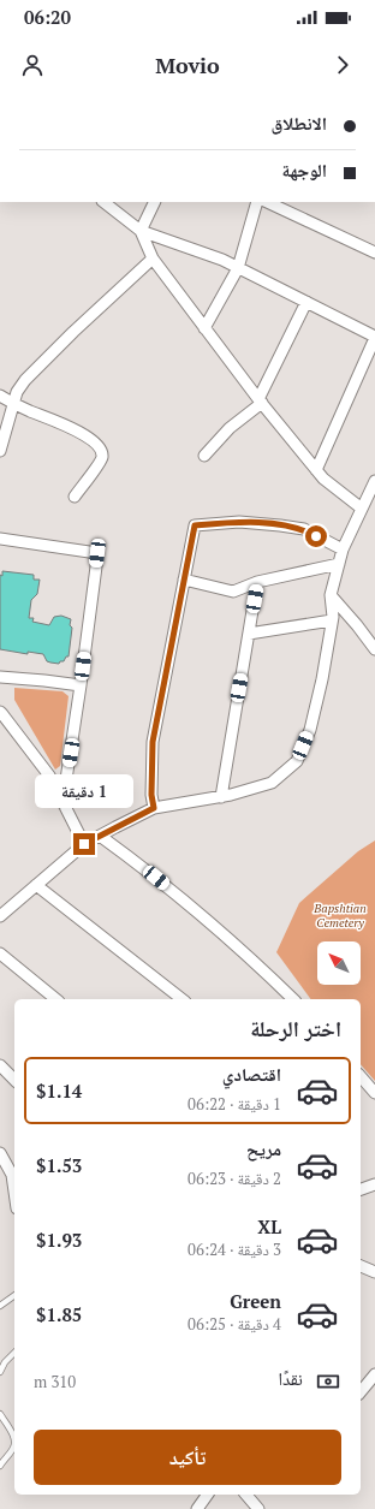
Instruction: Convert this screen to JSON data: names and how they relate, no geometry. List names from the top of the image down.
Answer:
{
  "parks": ["Bapshtian Cemetery"],
  "north": "top left",
  "page": {
    "status": "06:20",
    "header": "Movio",
    "banner": ["الانطلاق", "الوجهة"],
    "bubble": "1 دقيقة",
    "heading": "اختر الرحلة",
    "list": [
      {
        "name": "اقتصادي",
        "note": "1 دقيقة · 06:22",
        "value": "$1.14"
      },
      {
        "name": "مريح",
        "note": "2 دقيقة · 06:23",
        "value": "$1.53"
      },
      {
        "name": "XL",
        "note": "3 دقيقة · 06:24",
        "value": "$1.93"
      },
      {
        "name": "Green",
        "note": "4 دقيقة · 06:25",
        "value": "$1.85"
      }
    ],
    "pay": ["نقدًا", "310 m"],
    "buttons": "تأكيد"
  }
}
